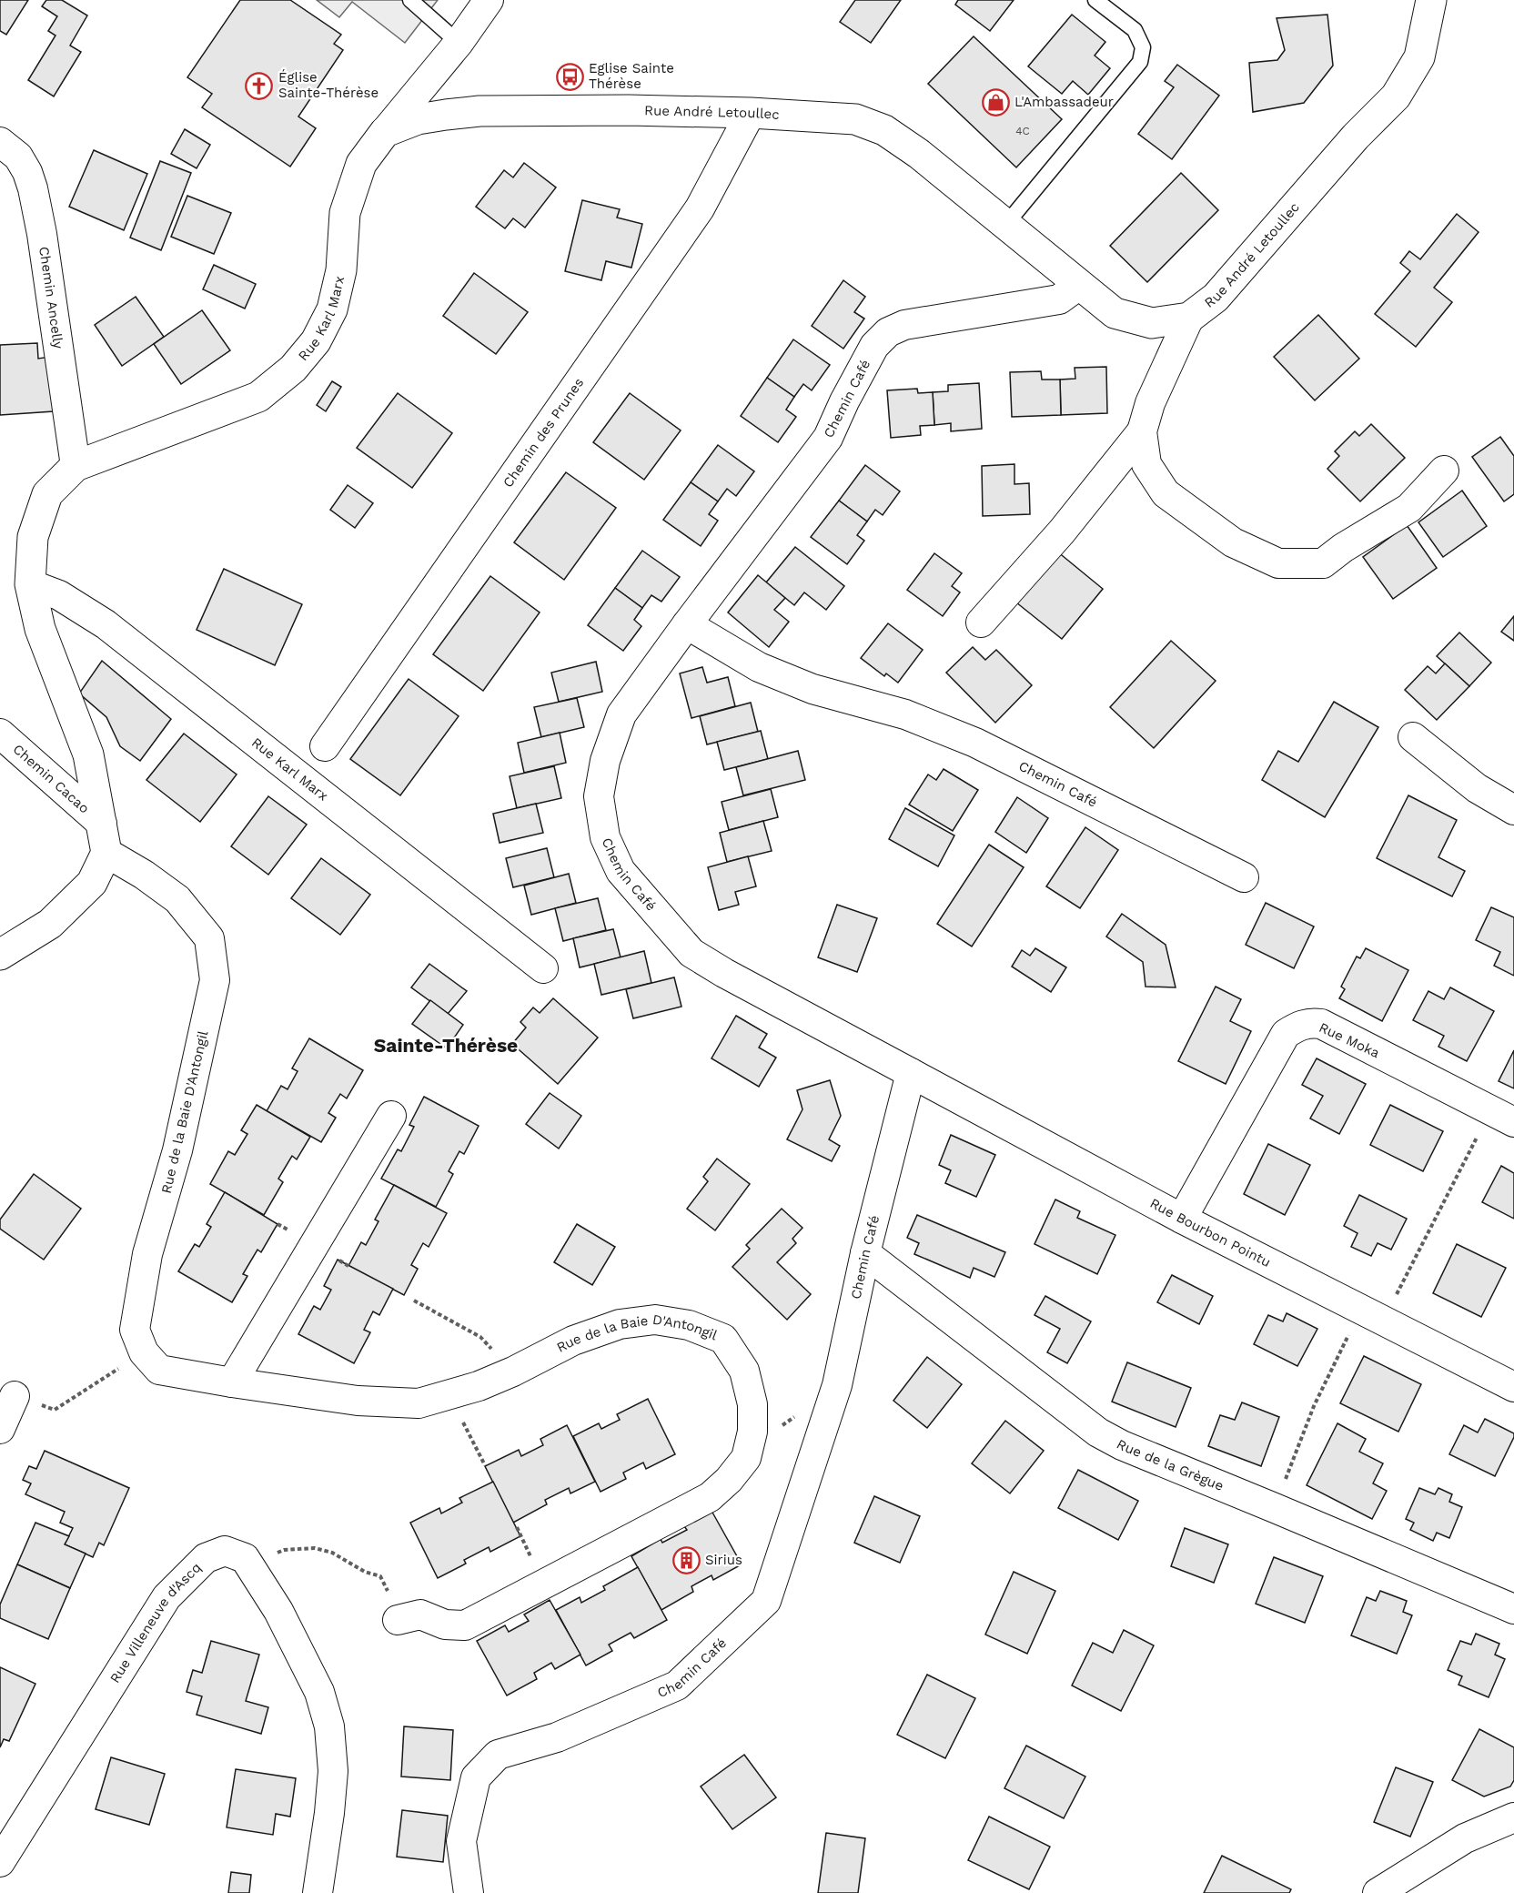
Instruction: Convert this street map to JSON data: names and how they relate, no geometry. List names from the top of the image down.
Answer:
{
  "streets": {
    "main road": ["Rue André Letoullec", "Rue Karl Marx"],
    "street": [
      "Chemin Ancelly",
      "Chemin Café",
      "Chemin des Prunes",
      "Chemin Cacao",
      "Rue Moka",
      "Rue de la Baie D'Antongil",
      "Rue Bourbon Pointu",
      "Rue de la Grègue",
      "Rue Villeneuve d'Ascq"
    ]
  },
  "crossings": [
    ["Rue André Letoullec", "Rue Karl Marx"],
    ["Rue André Letoullec", "Chemin Café"],
    ["Rue André Letoullec", "Chemin des Prunes"],
    ["Chemin Ancelly", "Rue Karl Marx"],
    ["Rue Karl Marx", "Chemin Cacao"],
    ["Rue Karl Marx", "Rue de la Baie D'Antongil"],
    ["Chemin Café", "Rue Bourbon Pointu"],
    ["Chemin Café", "Rue de la Grègue"],
    ["Rue Moka", "Rue Bourbon Pointu"]
  ],
  "districts": ["Sainte-Thérèse"],
  "places": {
    "bus stop": ["Eglise Sainte Thérèse"],
    "church": ["Église Sainte-Thérèse"],
    "shop": ["L'Ambassadeur"],
    "building": ["Sirius"]
  },
  "house_numbers": ["4C"]
}
